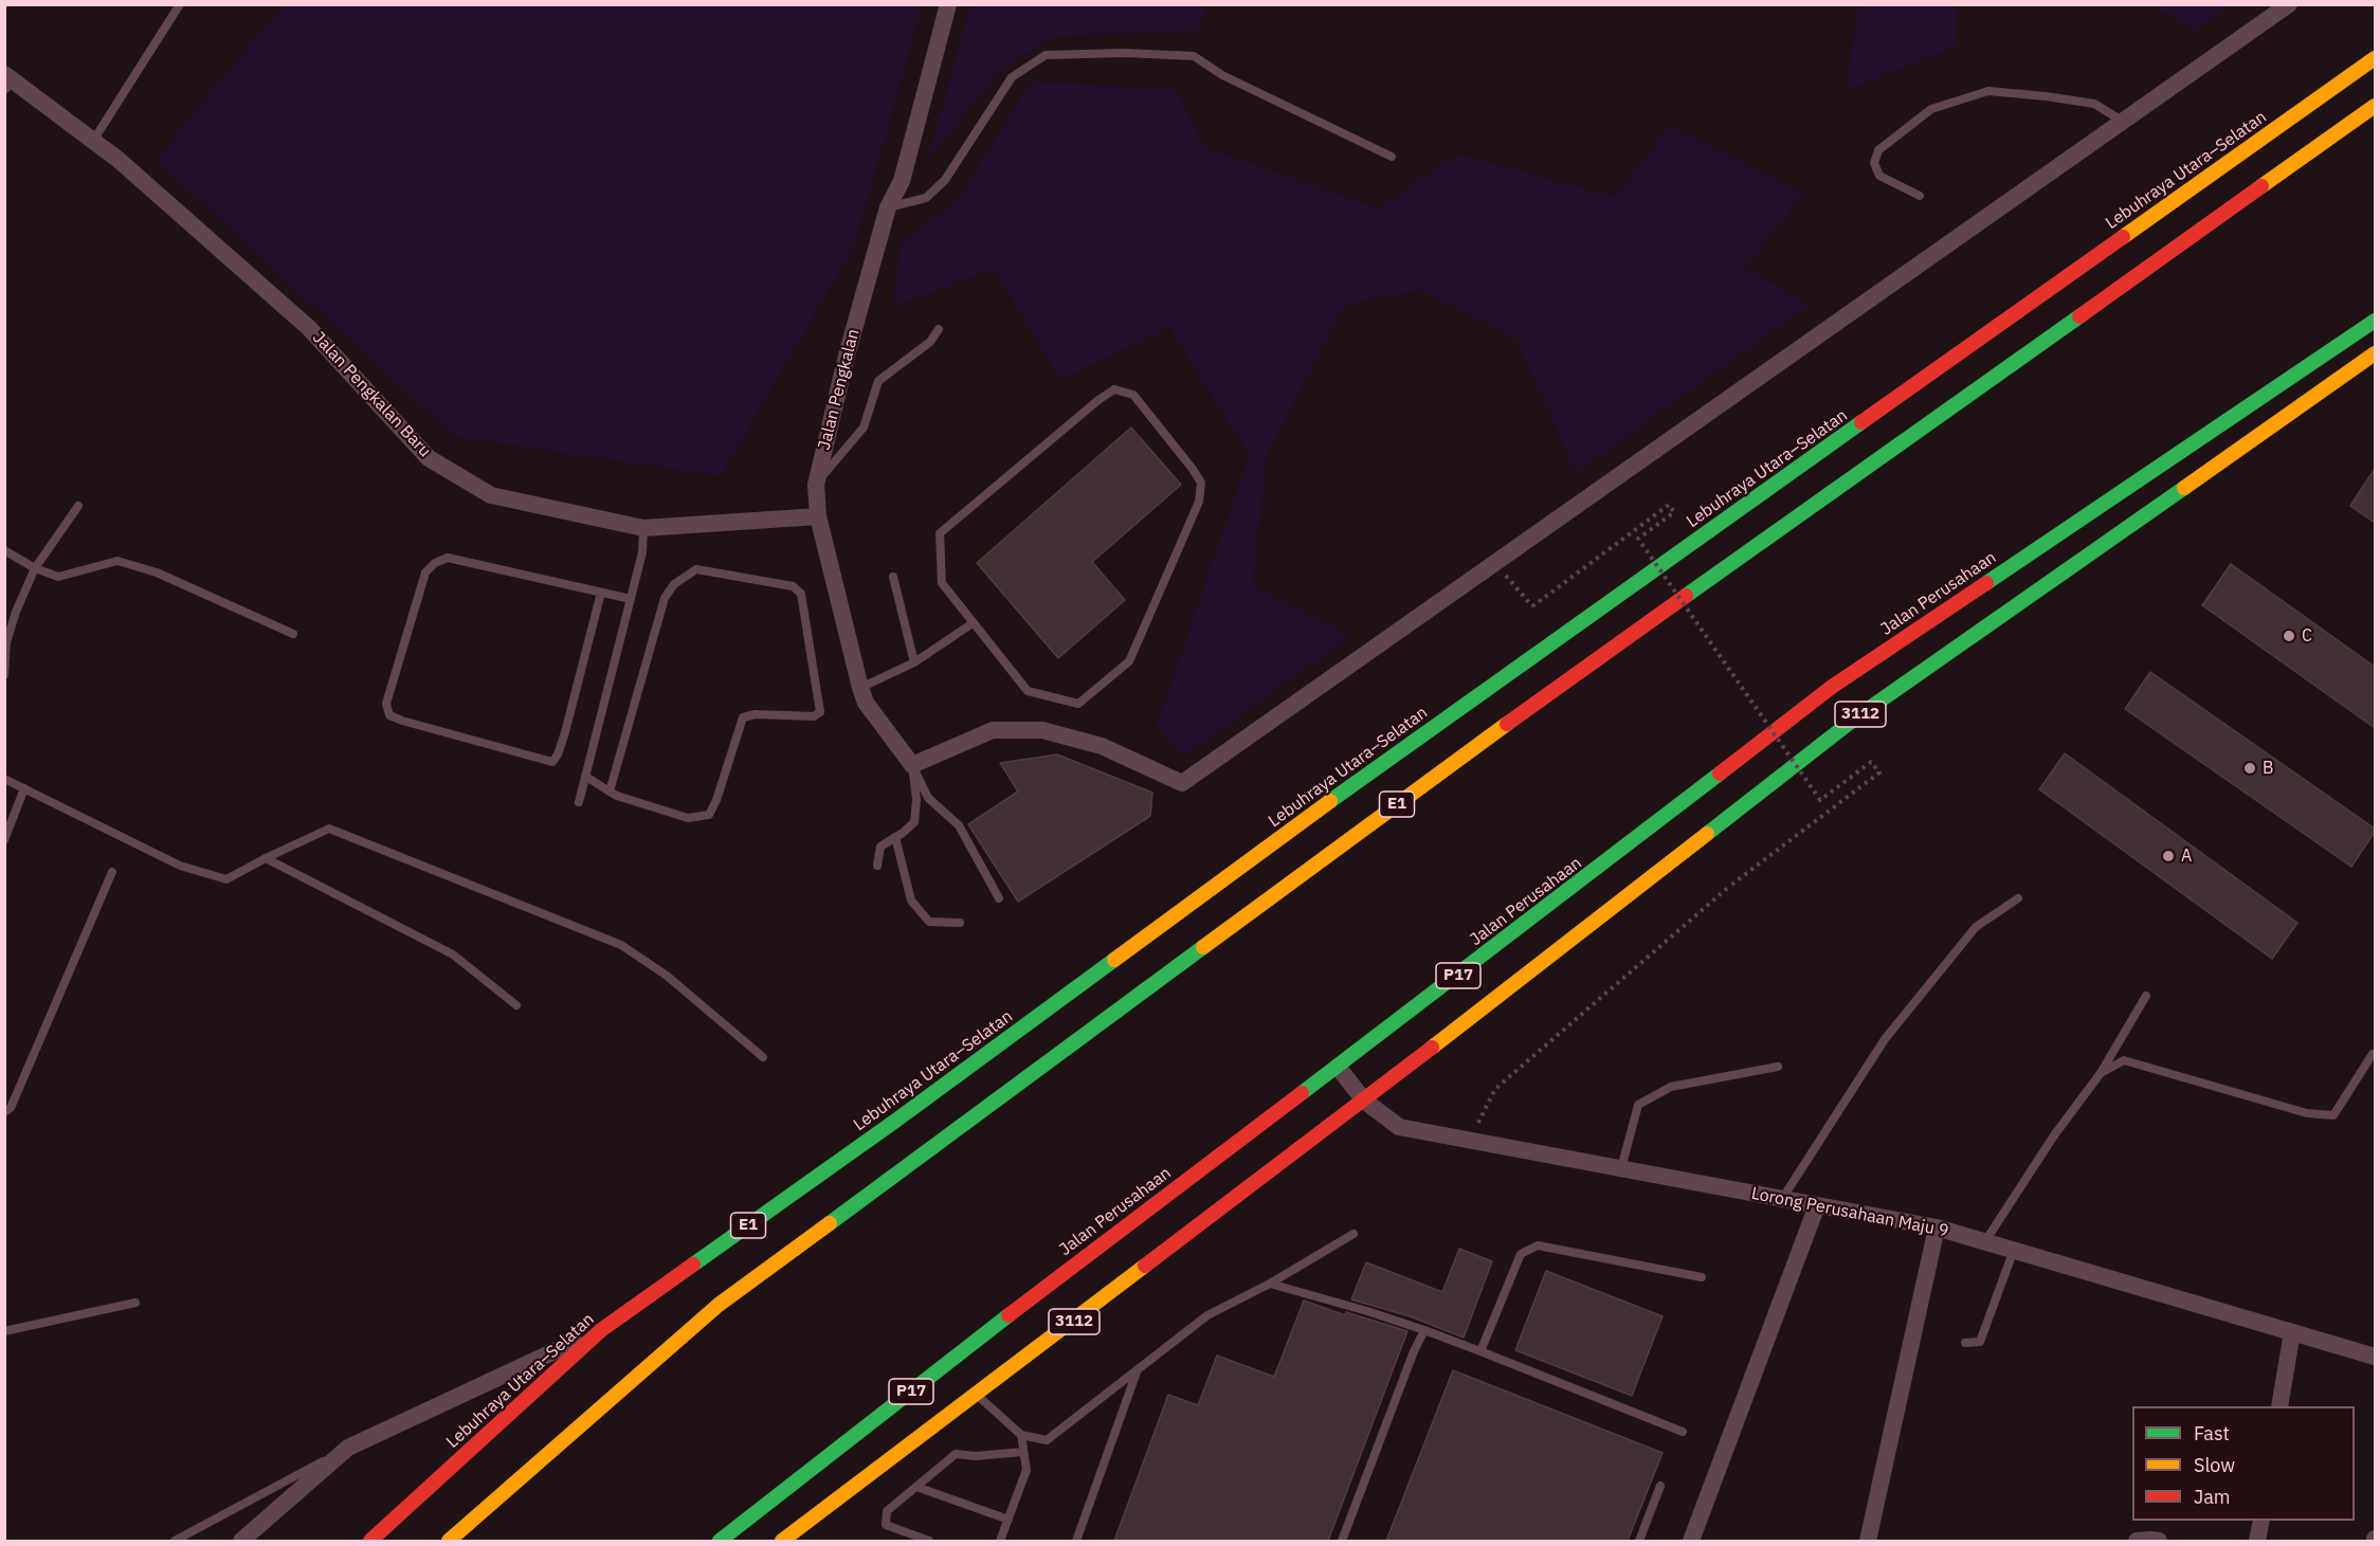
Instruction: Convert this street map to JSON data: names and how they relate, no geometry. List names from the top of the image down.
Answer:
{
  "streets": {
    "main road": [
      "Lebuhraya Utara–Selatan",
      "Jalan Perusahaan",
      "3112",
      "E1",
      "P17"
    ],
    "street": ["Jalan Pengkalan", "Jalan Pengkalan Baru", "Lorong Perusahaan Maju 9"]
  },
  "crossings": [
    ["Jalan Pengkalan", "Jalan Pengkalan Baru"],
    ["Jalan Perusahaan", "Lorong Perusahaan Maju 9"],
    ["3112", "Lorong Perusahaan Maju 9"]
  ],
  "places": ["C", "B", "A"],
  "legend": ["Fast", "Slow", "Jam"]
}
